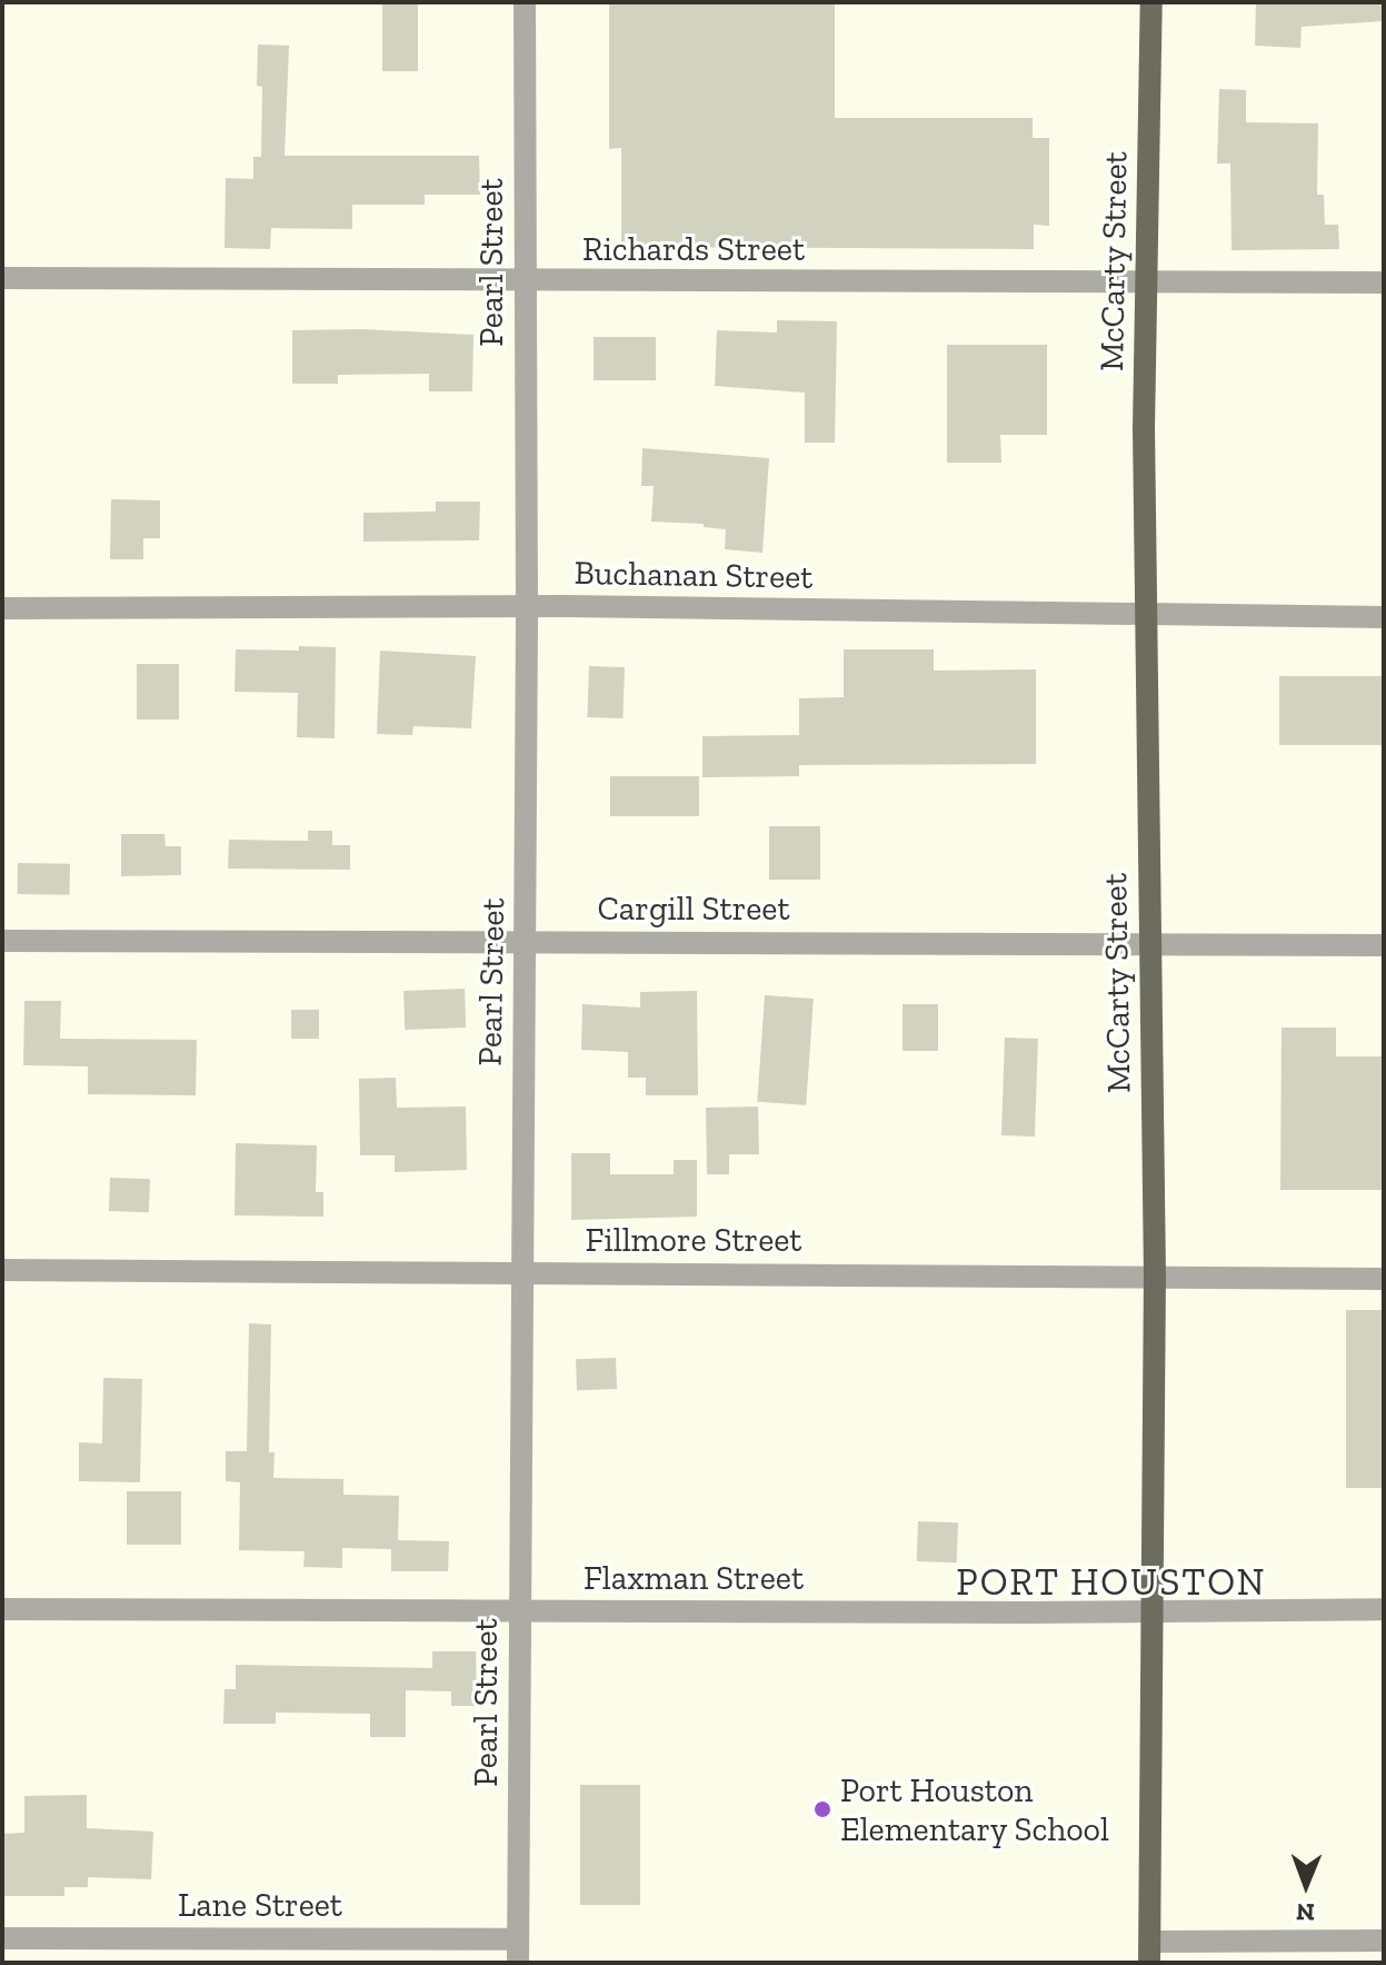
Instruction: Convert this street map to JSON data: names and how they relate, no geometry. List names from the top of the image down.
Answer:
{
  "streets": {
    "main road": ["McCarty Street"],
    "street": [
      "Richards Street",
      "Pearl Street",
      "Buchanan Street",
      "Cargill Street",
      "Fillmore Street",
      "Flaxman Street",
      "Lane Street"
    ]
  },
  "crossings": [
    ["Richards Street", "McCarty Street"],
    ["Richards Street", "Pearl Street"],
    ["McCarty Street", "Buchanan Street"],
    ["McCarty Street", "Cargill Street"],
    ["McCarty Street", "Fillmore Street"],
    ["McCarty Street", "Flaxman Street"],
    ["Pearl Street", "Buchanan Street"],
    ["Pearl Street", "Cargill Street"],
    ["Pearl Street", "Fillmore Street"],
    ["Pearl Street", "Flaxman Street"],
    ["Pearl Street", "Lane Street"]
  ],
  "districts": ["PORT HOUSTON"],
  "places": ["Port Houston Elementary School"],
  "north": "bottom"
}
